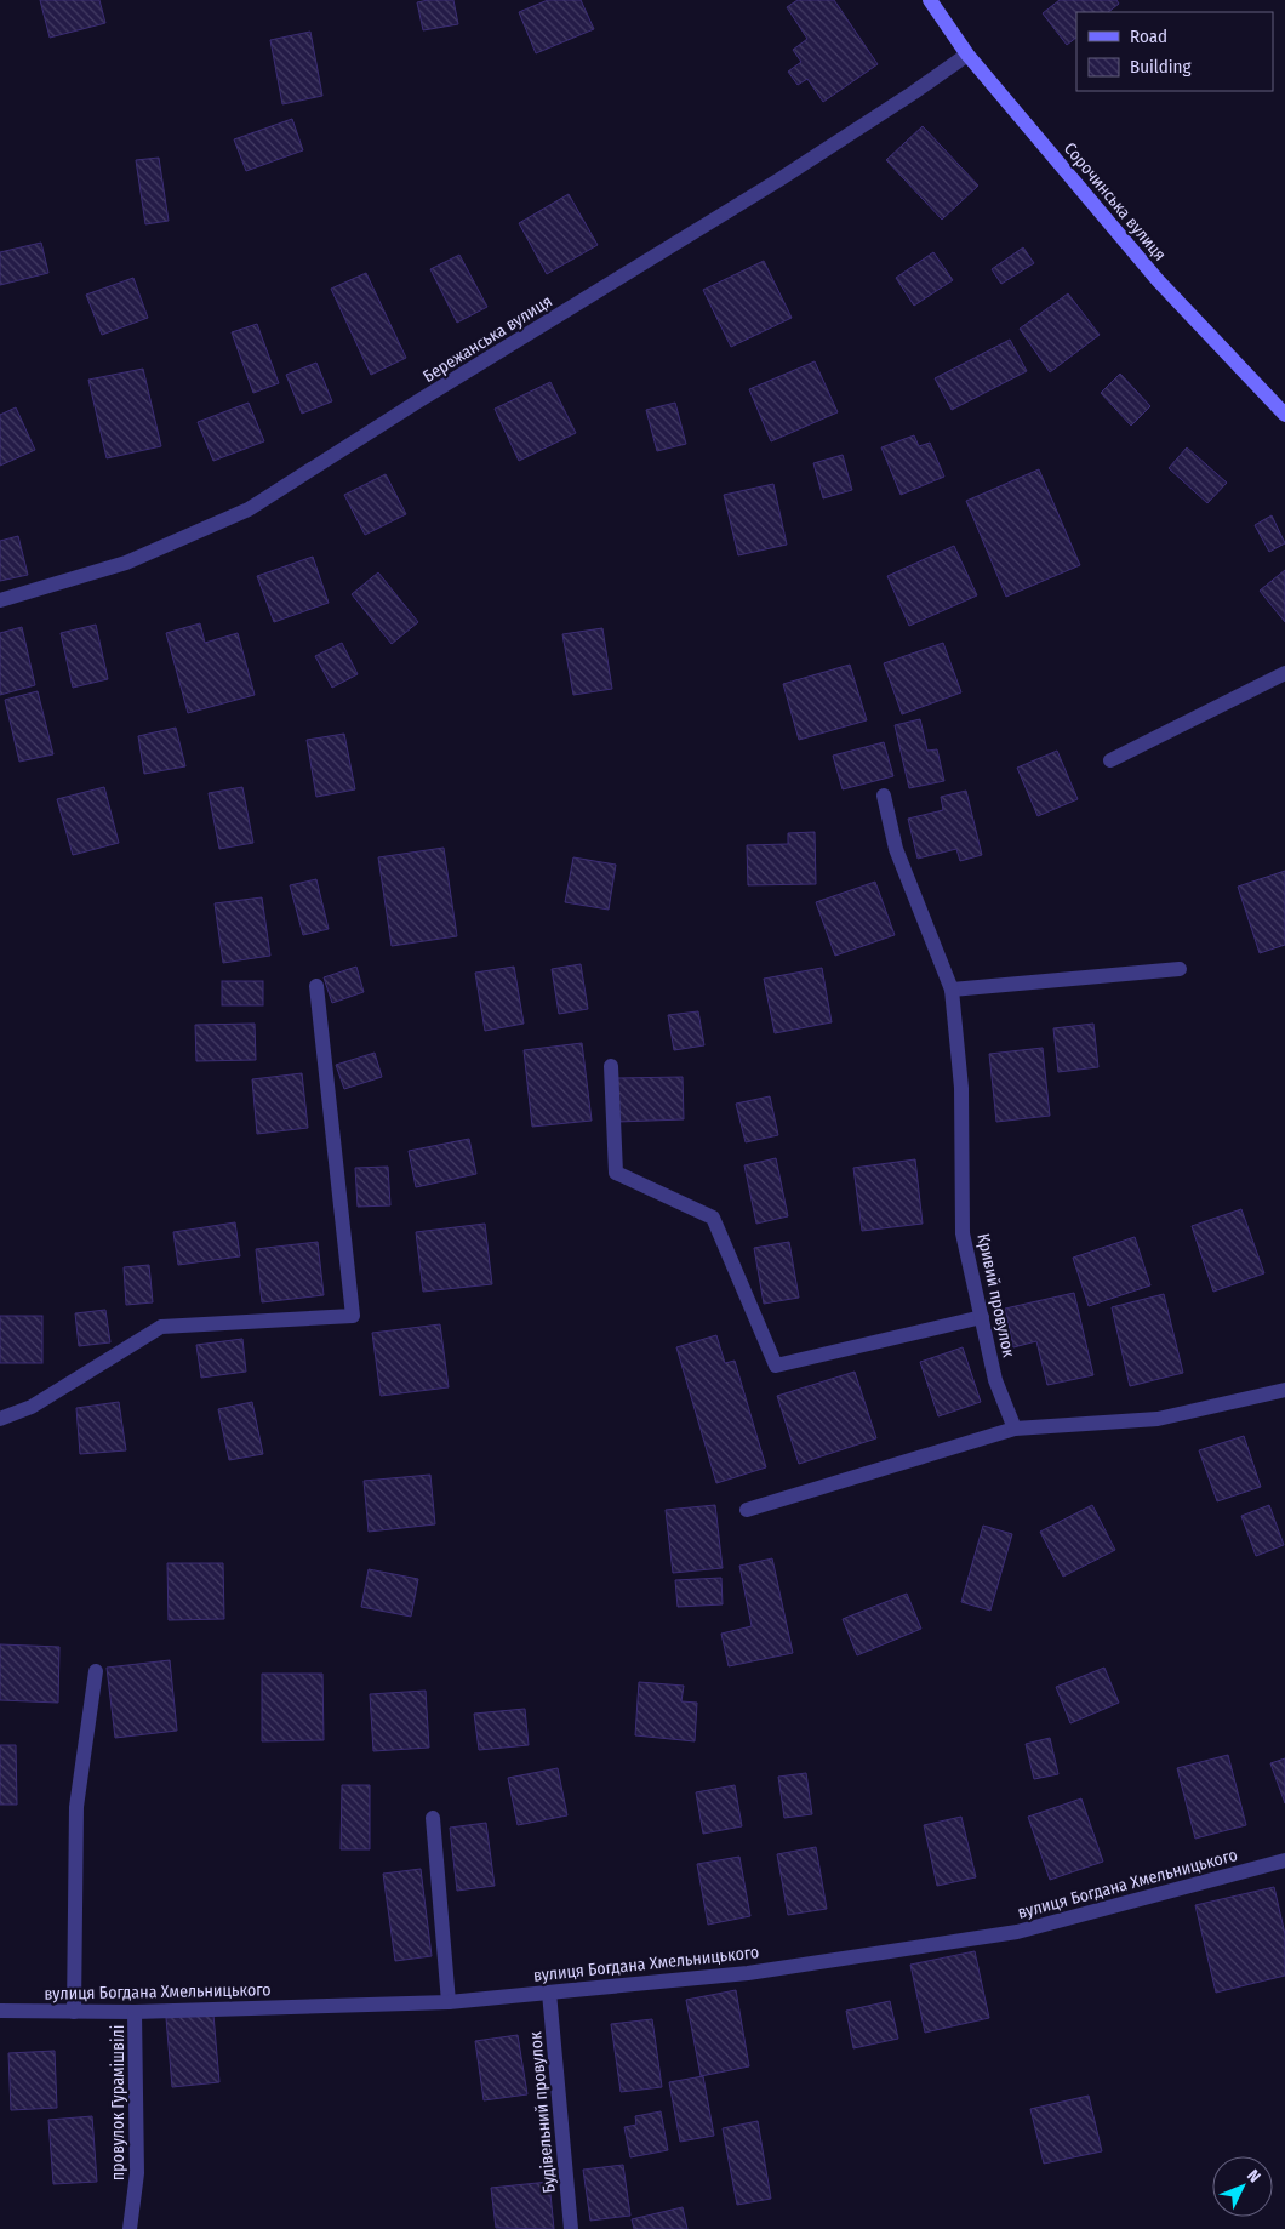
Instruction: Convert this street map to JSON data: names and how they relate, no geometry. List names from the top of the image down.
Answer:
{
  "streets": {
    "main road": ["Сорочинська вулиця"],
    "street": [
      "Бережанська вулиця",
      "Кривий провулок",
      "вулиця Богдана Хмельницького",
      "провулок Гурамішвілі",
      "Будівельний провулок"
    ]
  },
  "crossings": [
    ["Сорочинська вулиця", "Бережанська вулиця"],
    ["вулиця Богдана Хмельницького", "провулок Гурамішвілі"],
    ["вулиця Богдана Хмельницького", "Будівельний провулок"]
  ],
  "legend": ["Road", "Building"],
  "north": "top right"
}
